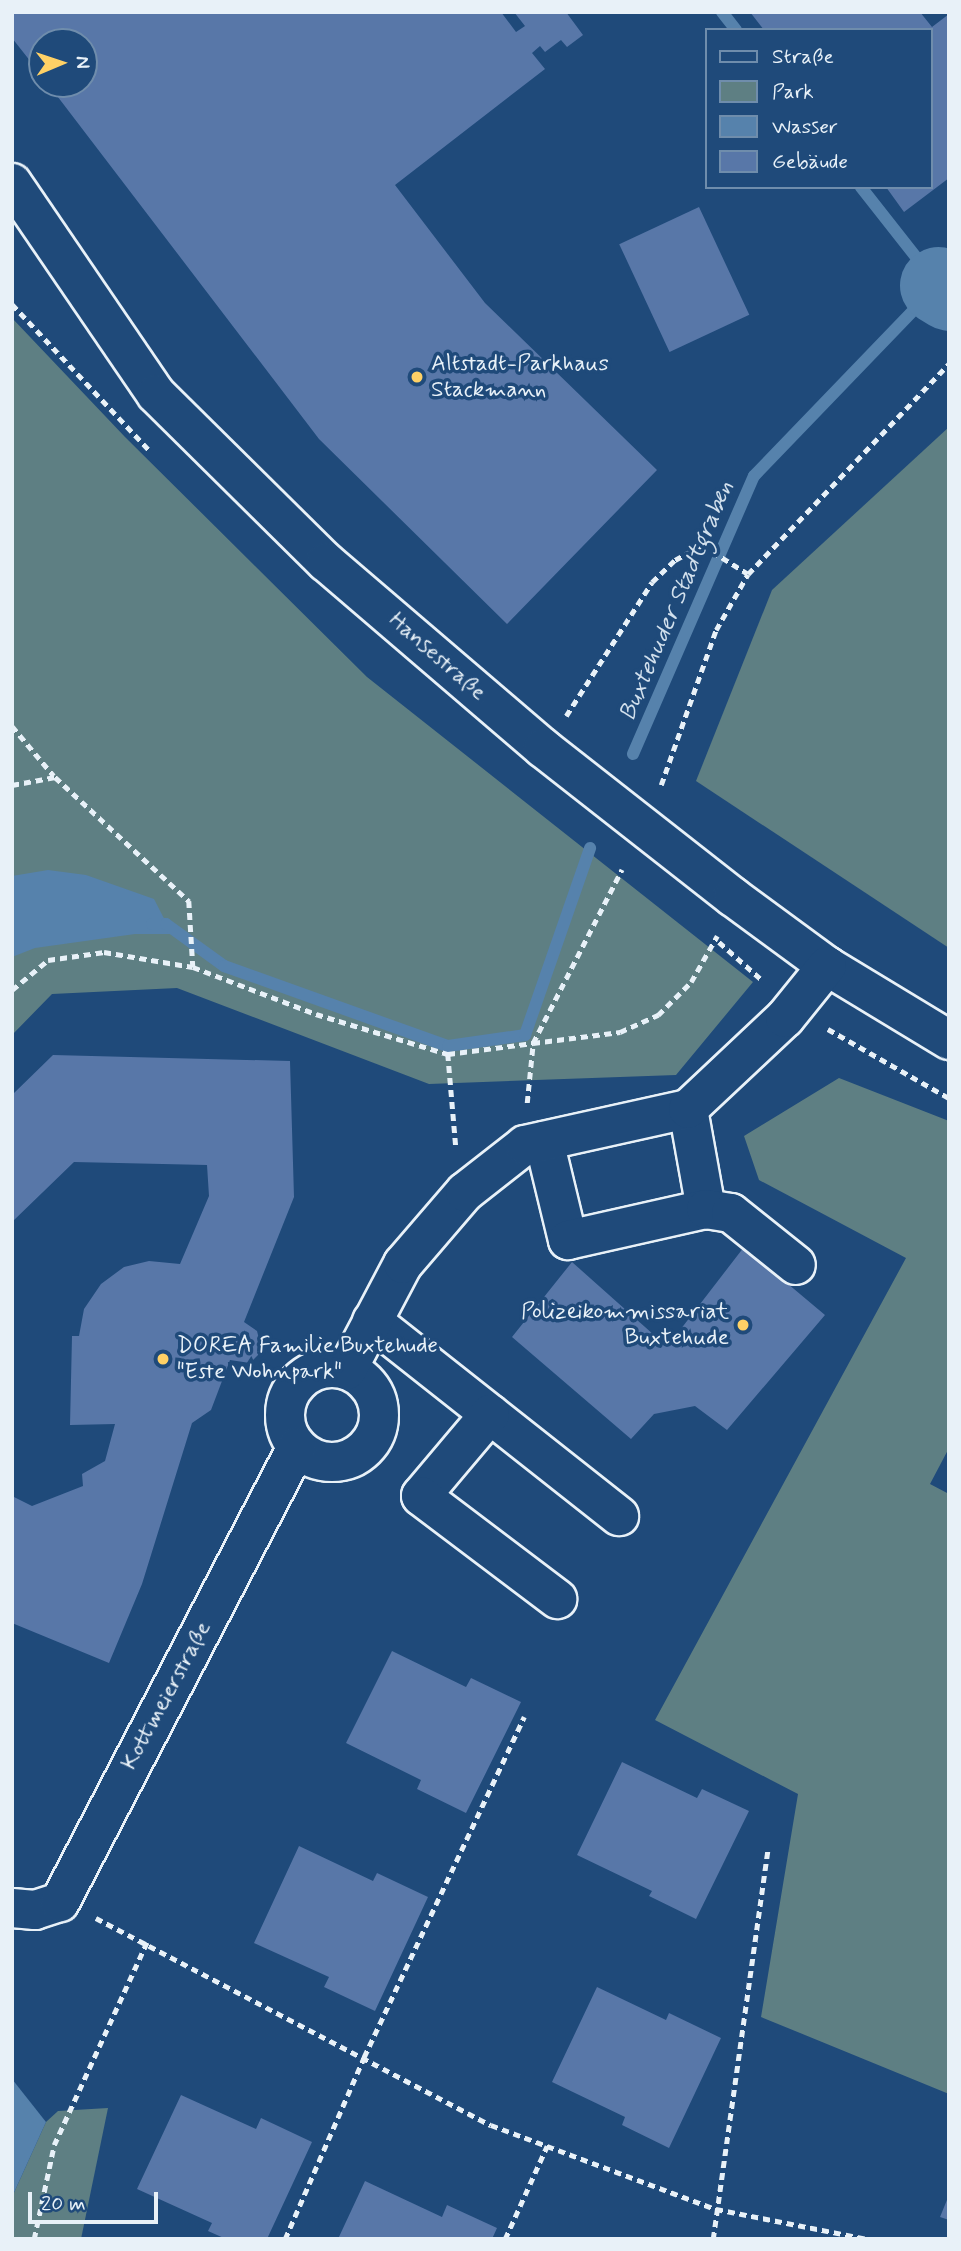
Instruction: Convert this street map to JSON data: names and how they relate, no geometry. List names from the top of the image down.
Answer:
{
  "streets": {
    "street": ["Hansestraße", "Kottmeierstraße"]
  },
  "water": ["Buxtehuder Stadtgraben"],
  "places": ["Altstadt-Parkhaus Stackmann", "Polizeikommissariat Buxtehude", "DOREA Familie Buxtehude \"Este Wohnpark\""],
  "legend": [
    "Straße",
    "Park",
    "Wasser",
    "Gebäude"
  ],
  "scale_bar": "20 m",
  "north": "right"
}
